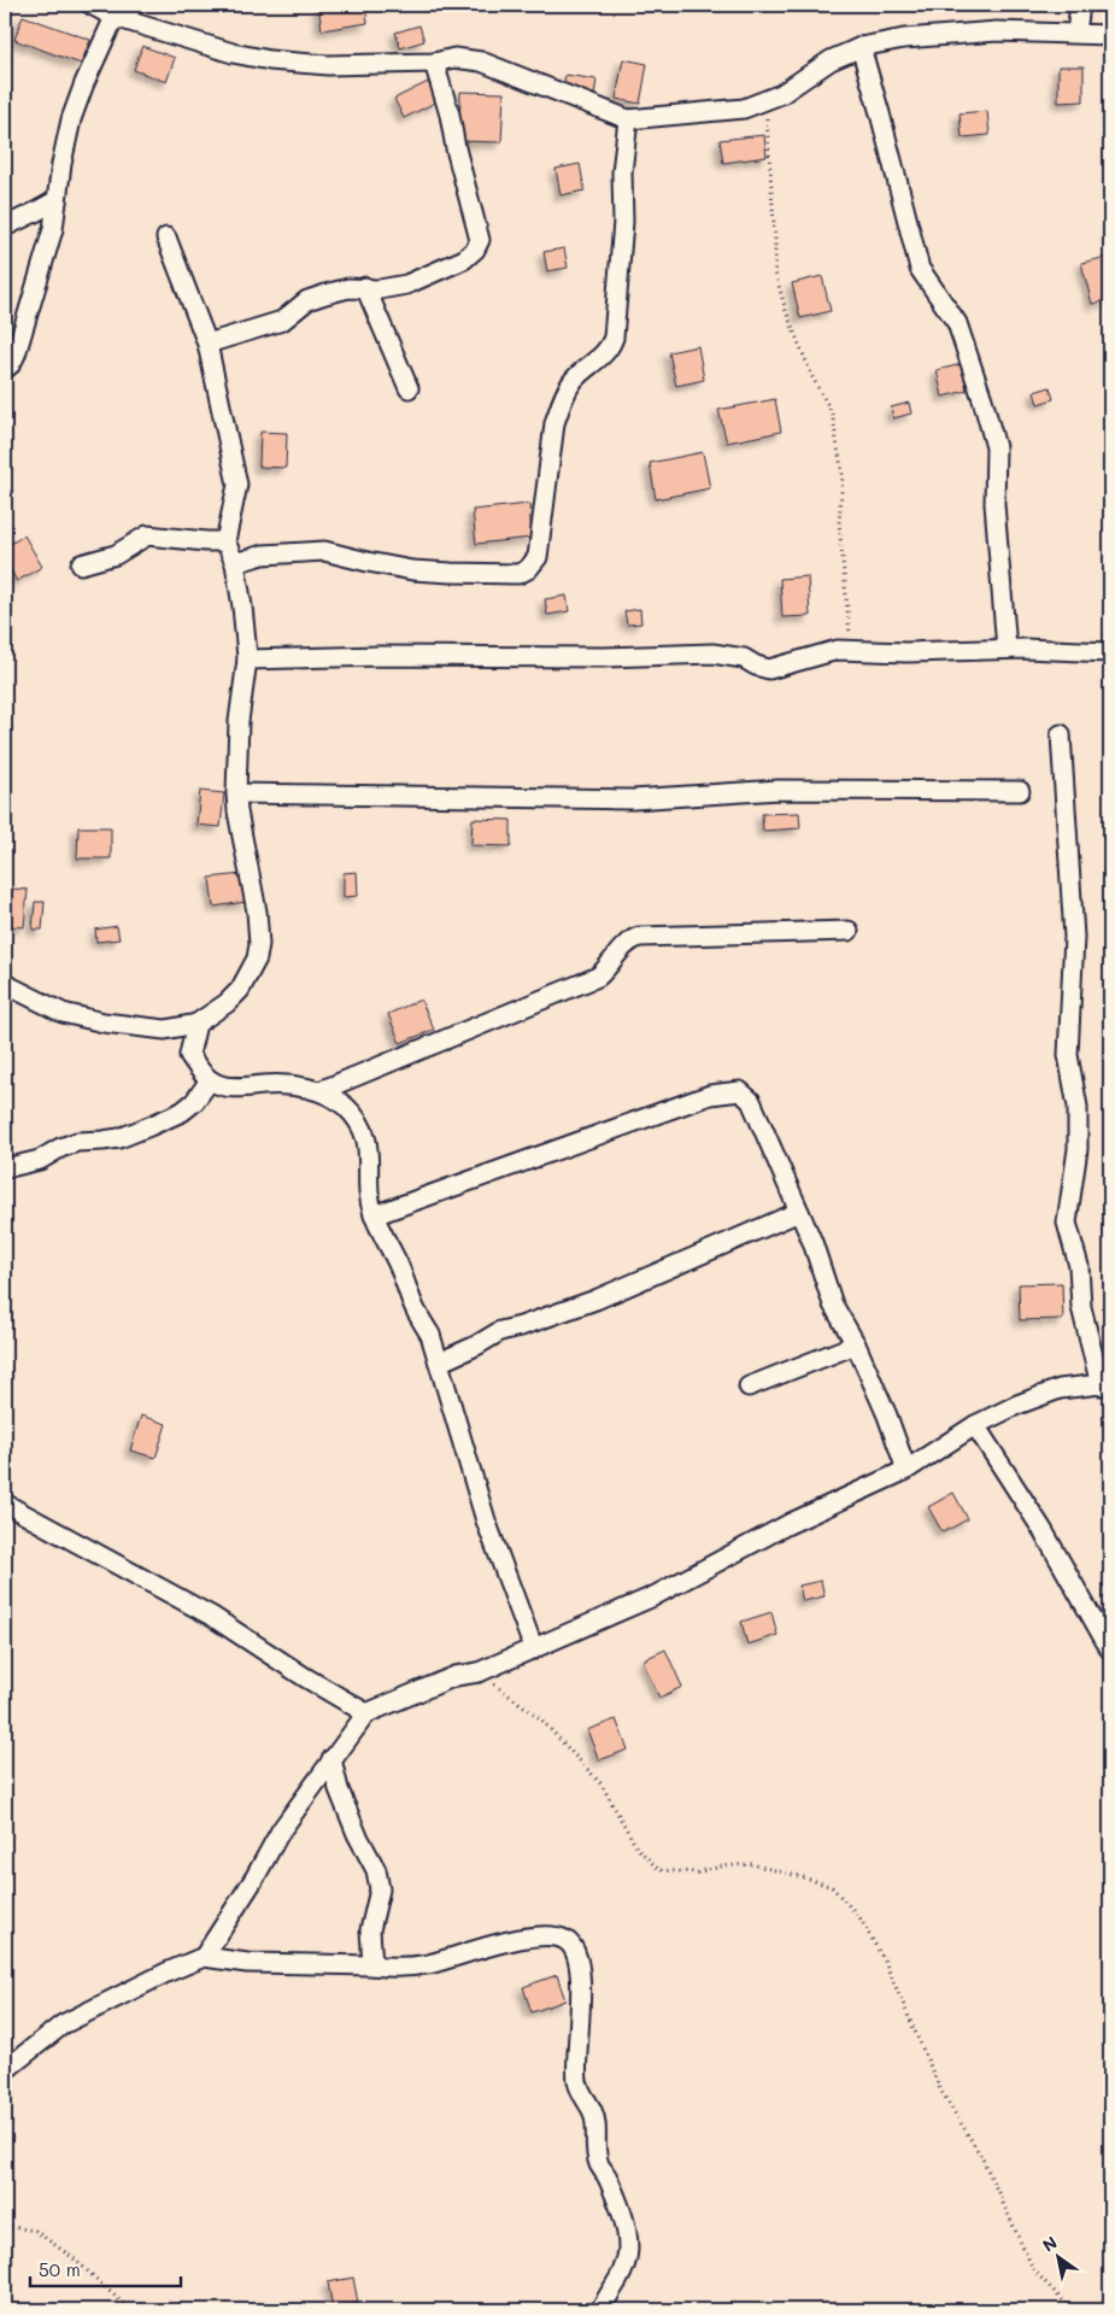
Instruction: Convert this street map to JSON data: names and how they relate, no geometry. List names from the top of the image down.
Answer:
{
  "scale_bar": "50 m",
  "north": "top left"
}
